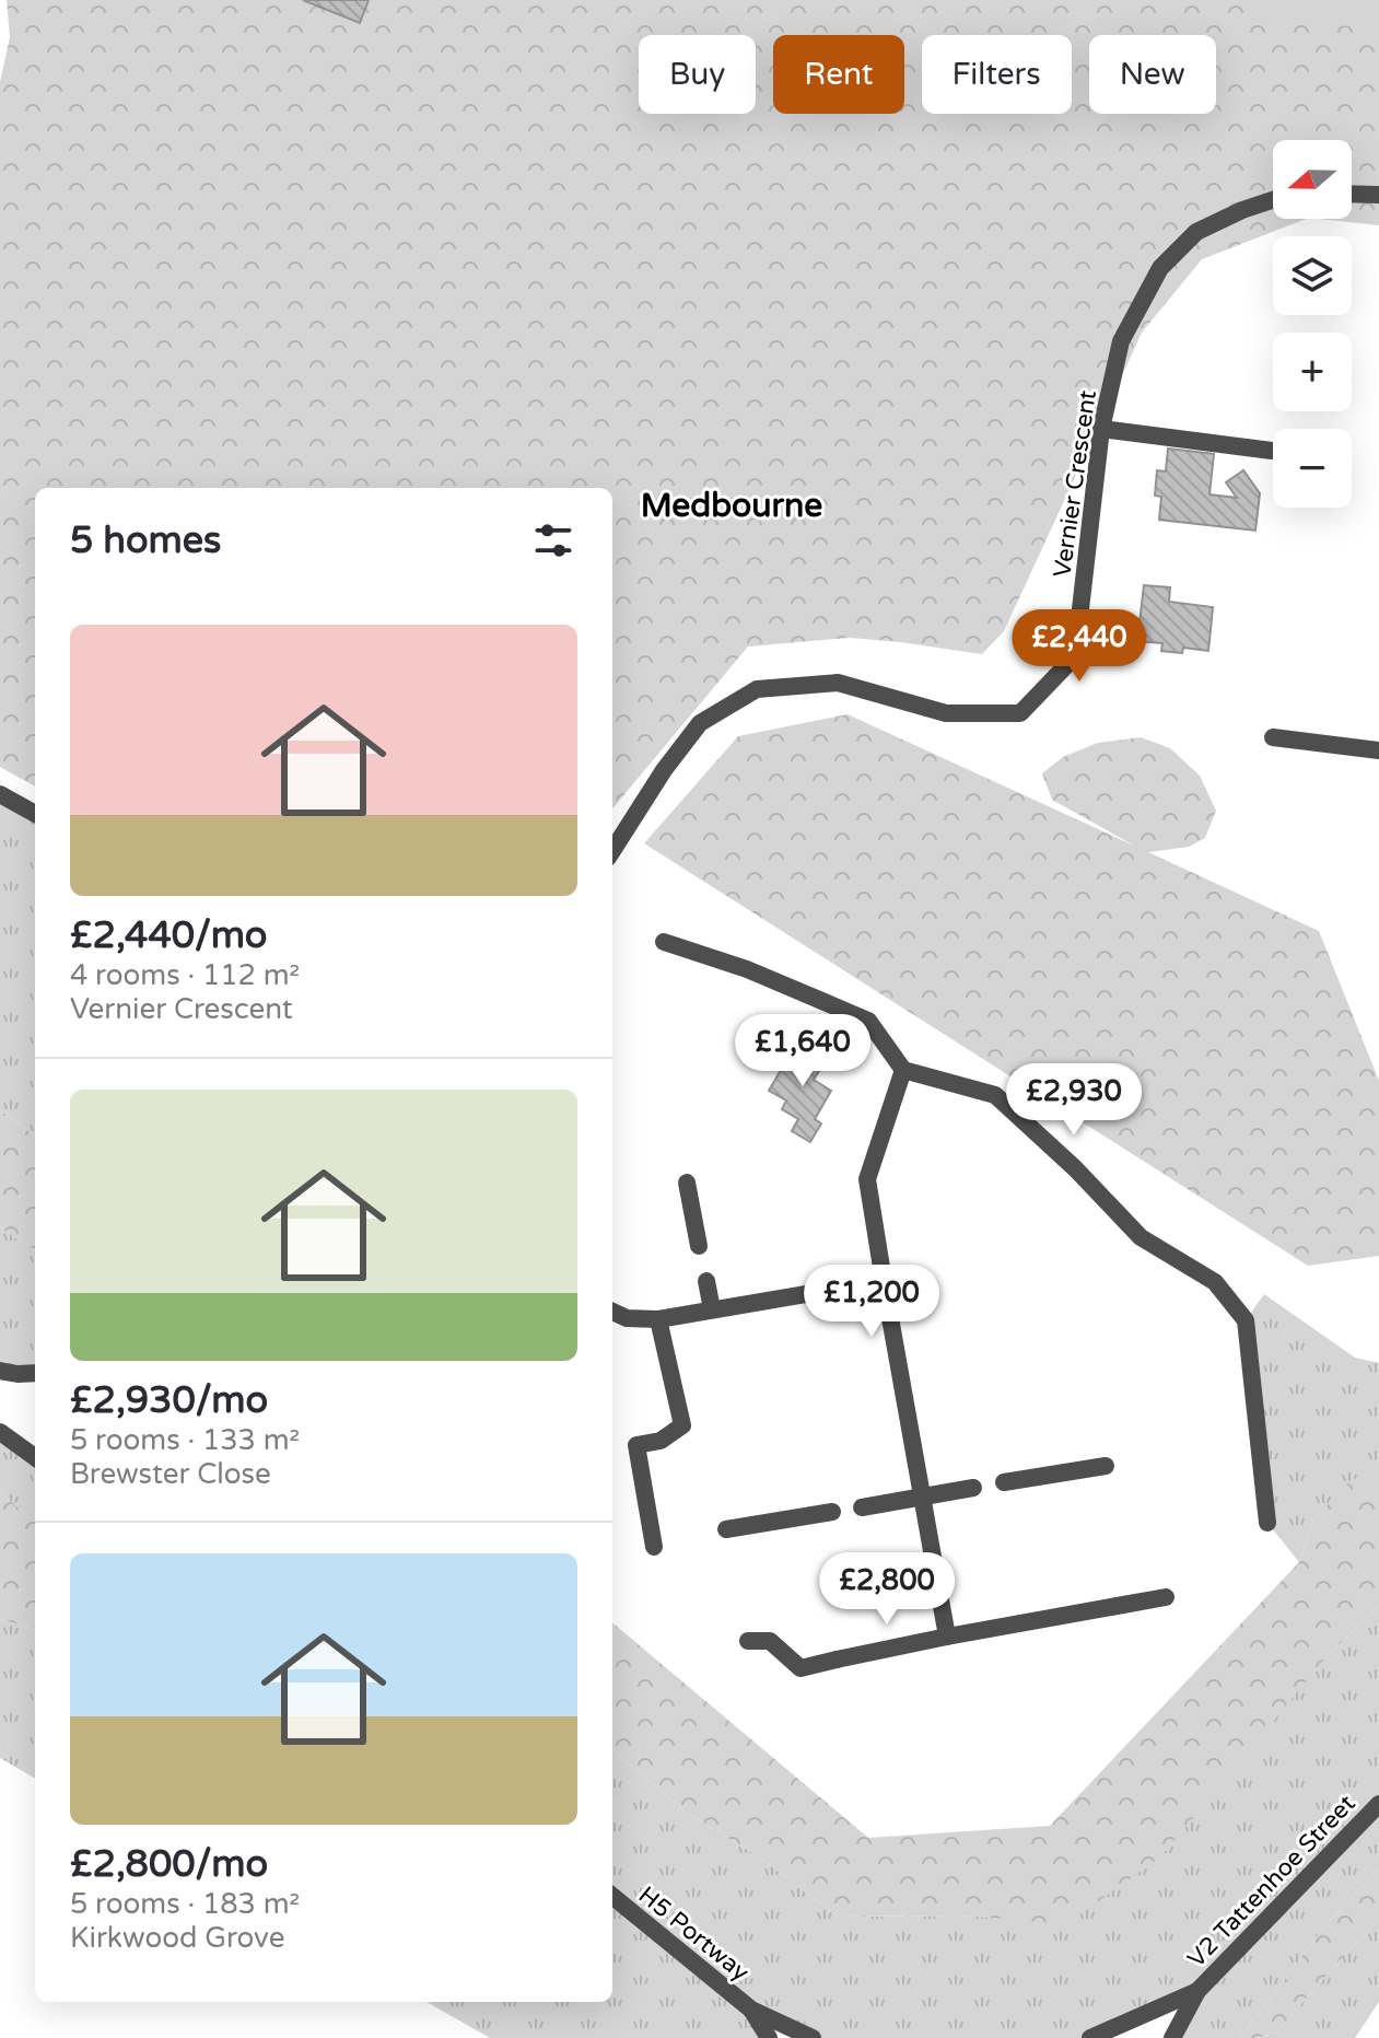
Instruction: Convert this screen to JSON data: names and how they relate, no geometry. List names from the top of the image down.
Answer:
{
  "streets": {
    "street": ["Vernier Crescent", "V2 Tattenhoe Street", "H5 Portway"]
  },
  "districts": ["Medbourne"],
  "north": "left",
  "page": {
    "chip": [
      "Buy",
      "Rent",
      "Filters",
      "New"
    ],
    "map_buttons": ["+", "−"],
    "heading": "5 homes",
    "list": [
      {
        "name": "£2,440/mo",
        "note": "4 rooms · 112 m² · Vernier Crescent"
      },
      {
        "name": "£2,930/mo",
        "note": "5 rooms · 133 m² · Brewster Close"
      },
      {
        "name": "£2,800/mo",
        "note": "5 rooms · 183 m² · Kirkwood Grove"
      }
    ],
    "price": [
      "£2,440",
      "£1,640",
      "£2,930",
      "£1,200",
      "£2,800"
    ]
  }
}
